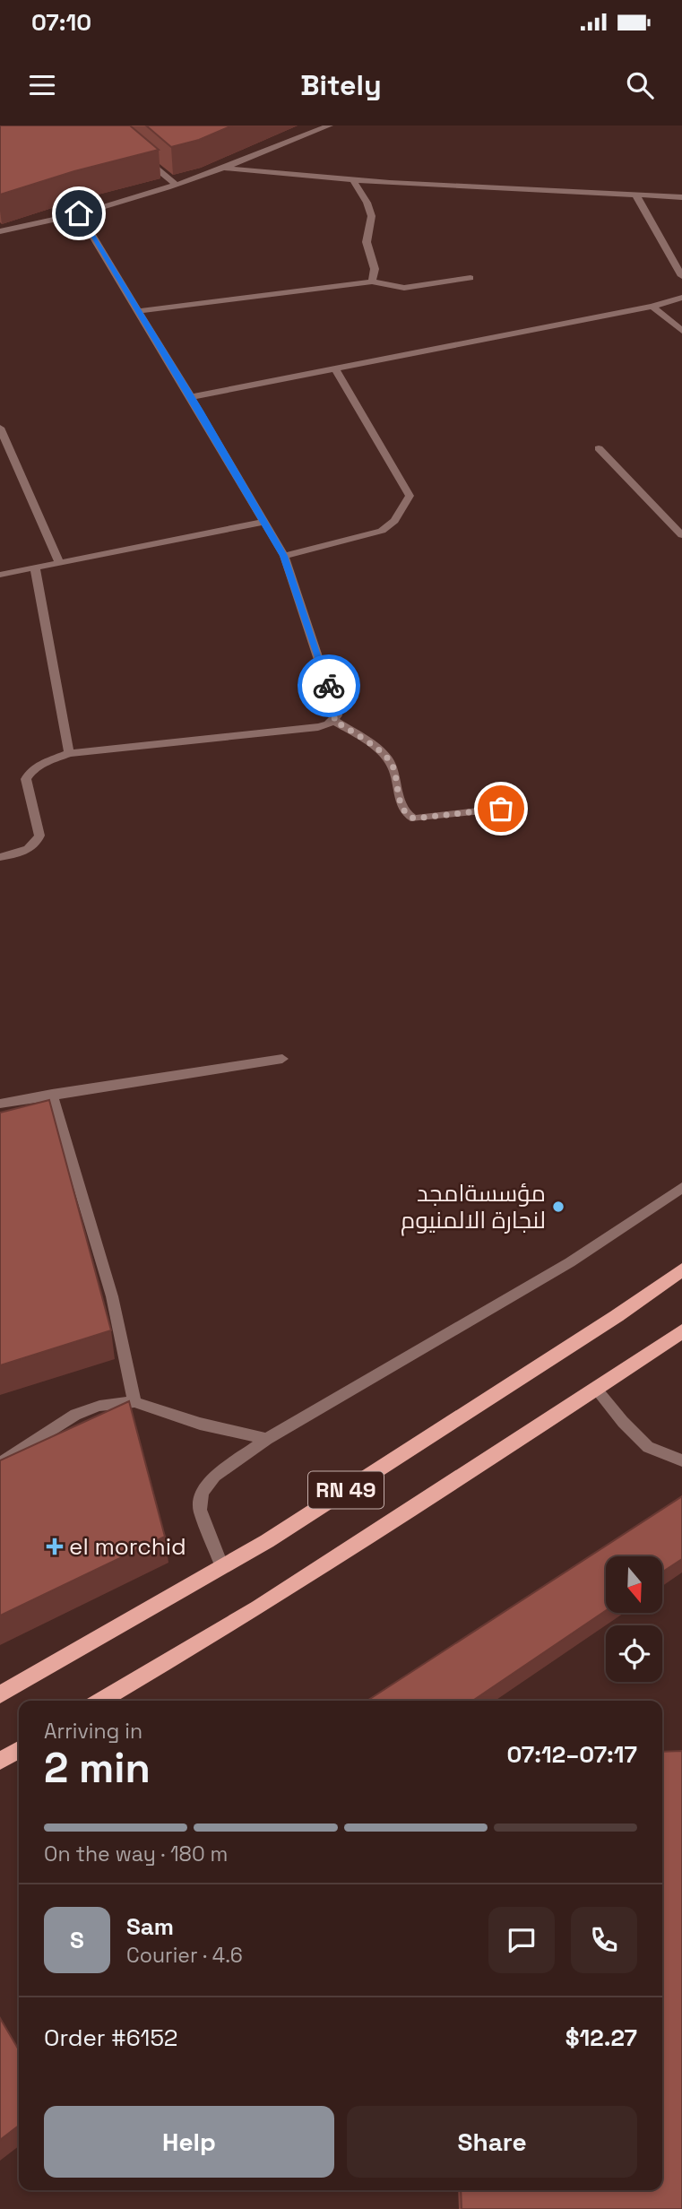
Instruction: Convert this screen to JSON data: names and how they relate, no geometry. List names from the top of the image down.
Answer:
{
  "streets": {
    "main road": ["RN 49"]
  },
  "places": {
    "other": ["مؤسسةامجد لنجارة الالمنيوم"],
    "health": ["el morchid"]
  },
  "north": "bottom",
  "page": {
    "status": "07:10",
    "header": "Bitely",
    "heading": ["2 min", "Arriving in", "07:12–07:17"],
    "panel": [
      "Sam",
      "Courier · 4.6",
      "Order #6152",
      "$12.27"
    ],
    "bar": "On the way · 180 m",
    "round": "S",
    "buttons": ["Help", "Share"]
  }
}
